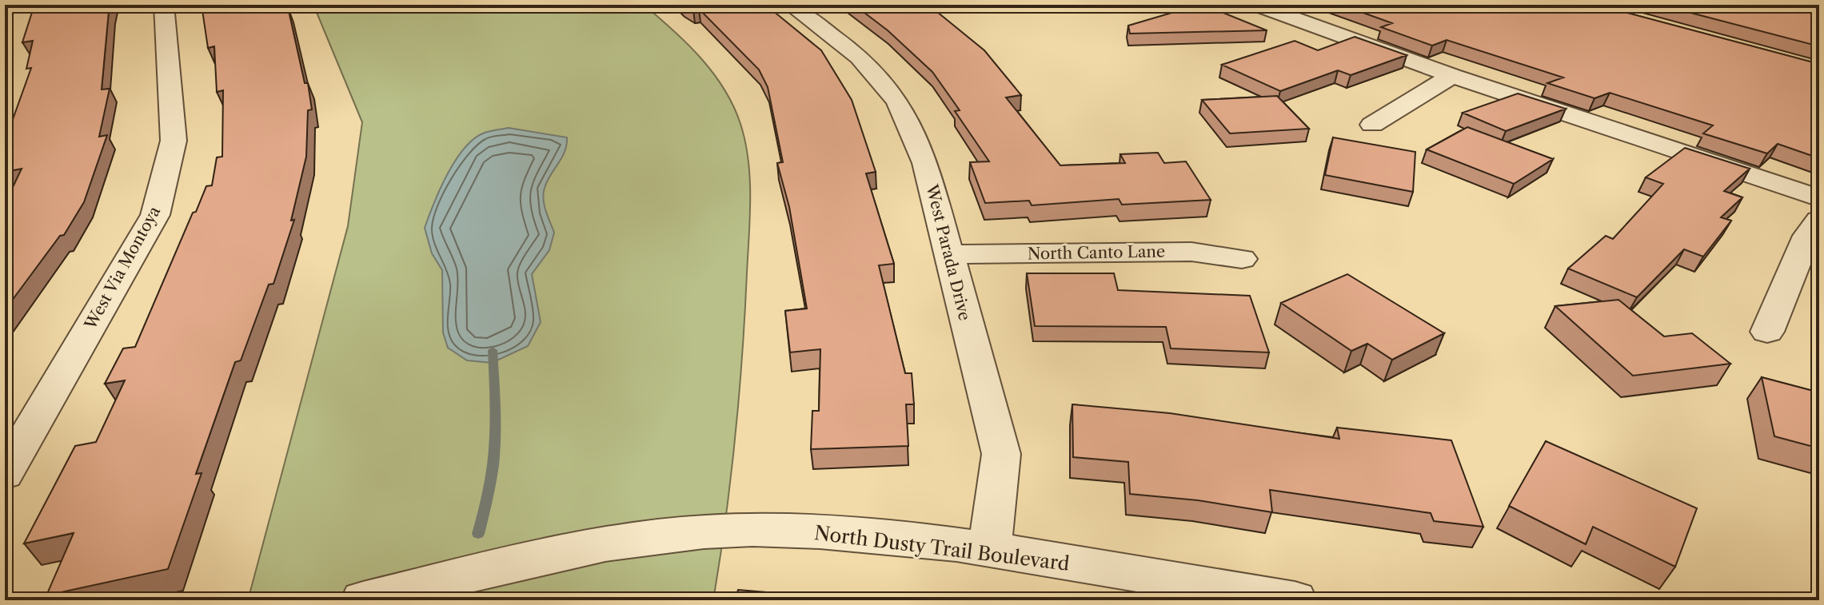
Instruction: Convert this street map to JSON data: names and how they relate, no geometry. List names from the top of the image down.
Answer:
{
  "streets": {
    "street": [
      "West Parada Drive",
      "North Canto Lane",
      "West Via Montoya",
      "North Dusty Trail Boulevard"
    ]
  },
  "crossings": [
    ["West Parada Drive", "North Canto Lane"],
    ["West Parada Drive", "North Dusty Trail Boulevard"]
  ]
}
